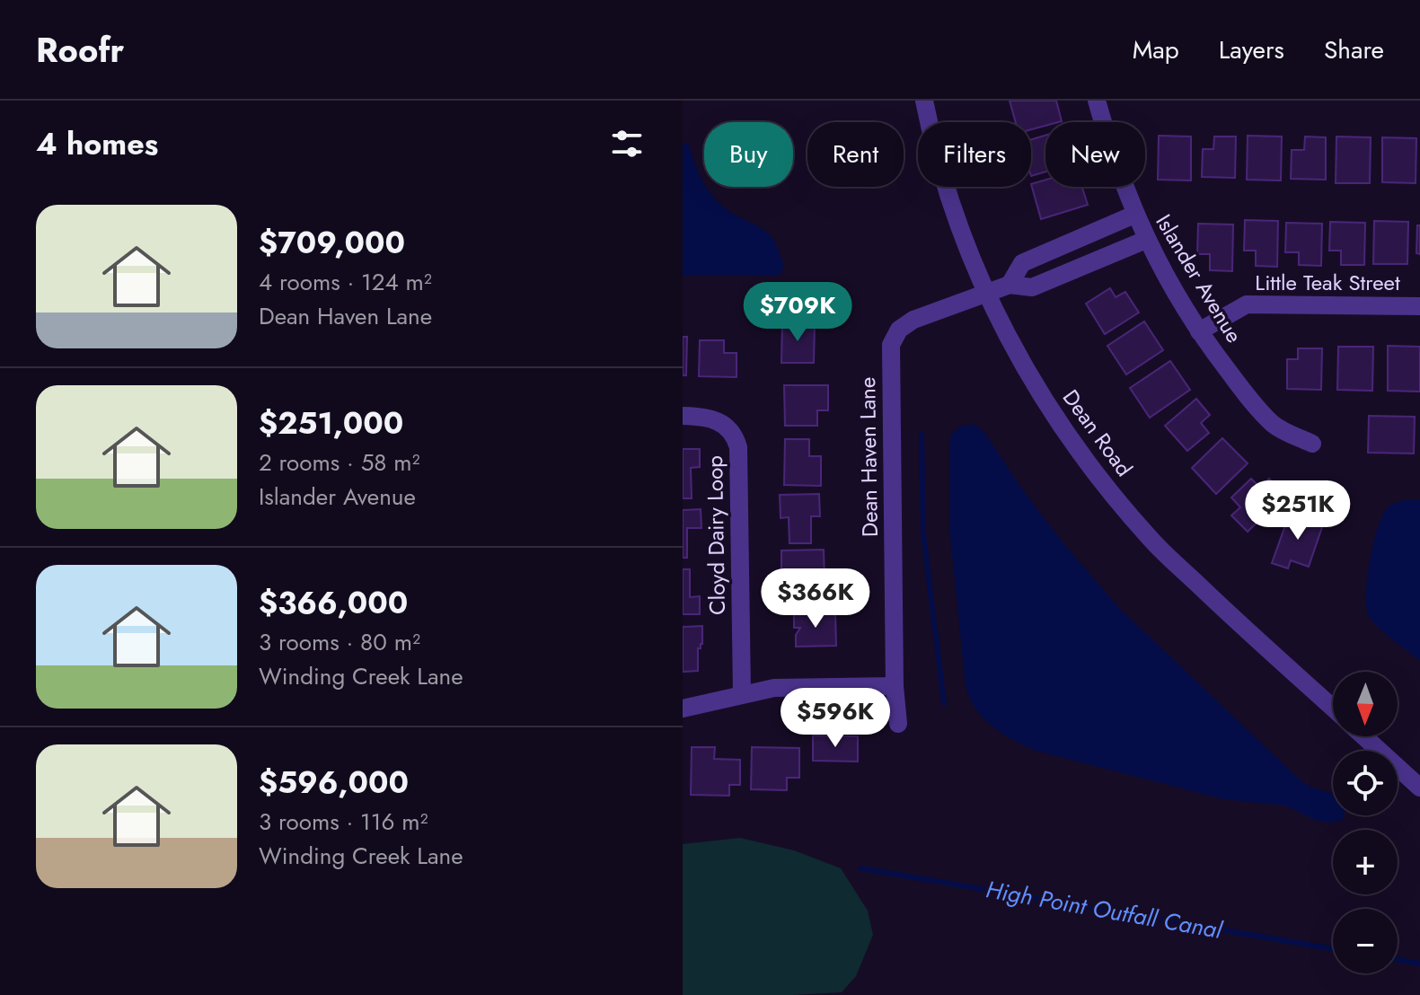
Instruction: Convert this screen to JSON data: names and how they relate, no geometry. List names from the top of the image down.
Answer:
{
  "streets": {
    "street": [
      "Islander Avenue",
      "Little Teak Street",
      "Dean Road",
      "Dean Haven Lane",
      "Cloyd Dairy Loop"
    ]
  },
  "crossings": [
    ["Islander Avenue", "Little Teak Street"],
    ["Dean Road", "Dean Haven Lane"]
  ],
  "water": ["High Point Outfall Canal"],
  "north": "bottom",
  "page": {
    "header": "Roofr",
    "nav": ["Map", "Layers", "Share"],
    "heading": "4 homes",
    "chip": [
      "Buy",
      "Rent",
      "Filters",
      "New"
    ],
    "list": [
      {
        "name": "$709,000",
        "note": "4 rooms · 124 m² · Dean Haven Lane"
      },
      {
        "name": "$251,000",
        "note": "2 rooms · 58 m² · Islander Avenue"
      },
      {
        "name": "$366,000",
        "note": "3 rooms · 80 m² · Winding Creek Lane"
      },
      {
        "name": "$596,000",
        "note": "3 rooms · 116 m² · Winding Creek Lane"
      }
    ],
    "price": [
      "$709K",
      "$251K",
      "$366K",
      "$596K"
    ],
    "map_buttons": ["+", "−"]
  }
}
